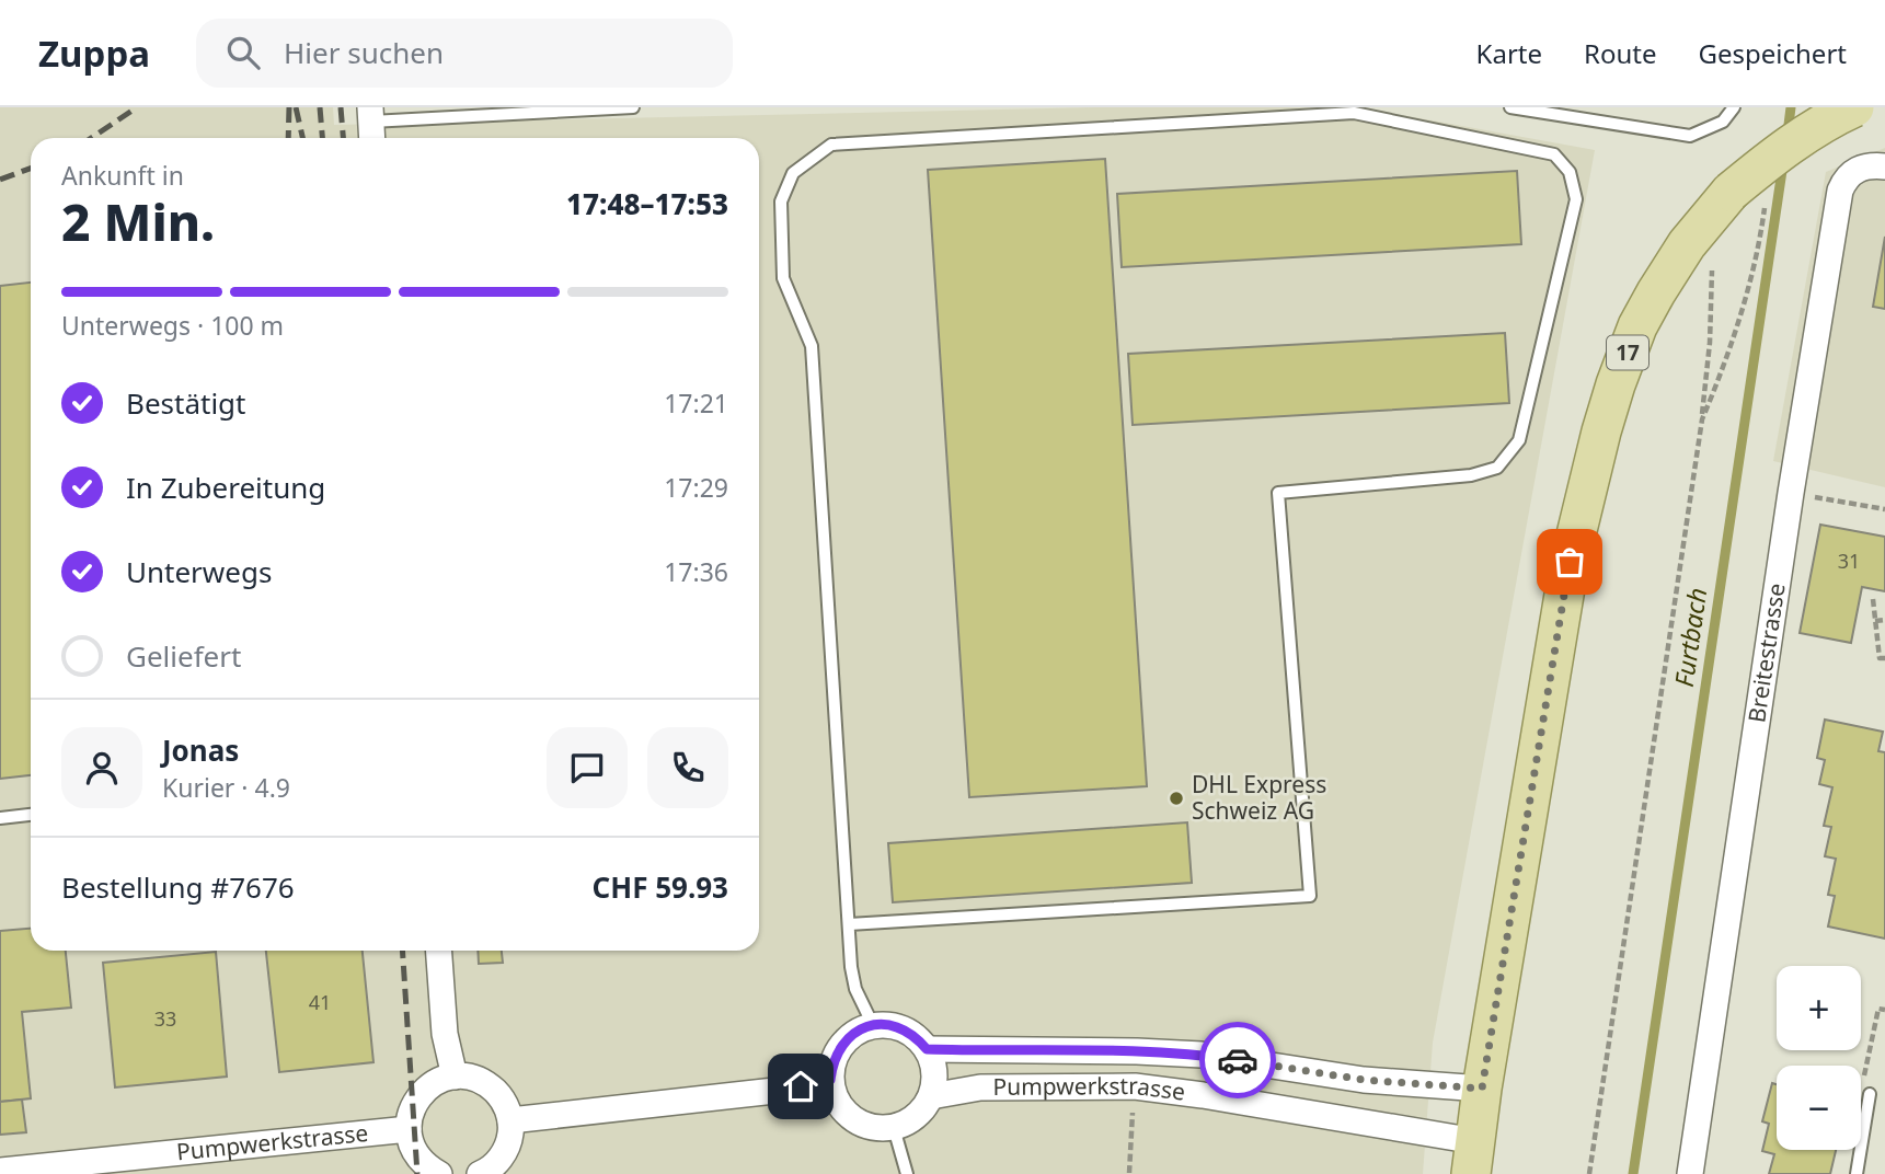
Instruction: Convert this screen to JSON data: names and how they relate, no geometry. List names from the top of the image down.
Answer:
{
  "streets": {
    "main road": ["17"],
    "street": ["Breitestrasse", "Pumpwerkstrasse"]
  },
  "crossings": [
    ["17", "Pumpwerkstrasse"]
  ],
  "water": ["Furtbach"],
  "places": ["DHL Express Schweiz AG"],
  "house_numbers": ["31", "41", "33"],
  "page": {
    "header": "Zuppa",
    "search": "Hier suchen",
    "nav": ["Karte", "Route", "Gespeichert"],
    "heading": ["2 Min.", "Ankunft in", "17:48–17:53"],
    "panel": [
      "Jonas",
      "Kurier · 4.9",
      "Bestellung #7676",
      "CHF 59.93"
    ],
    "bar": "Unterwegs · 100 m",
    "list": [
      ["Bestätigt", "17:21"],
      ["In Zubereitung", "17:29"],
      ["Unterwegs", "17:36"],
      "Geliefert"
    ],
    "map_buttons": ["+", "−"]
  }
}
